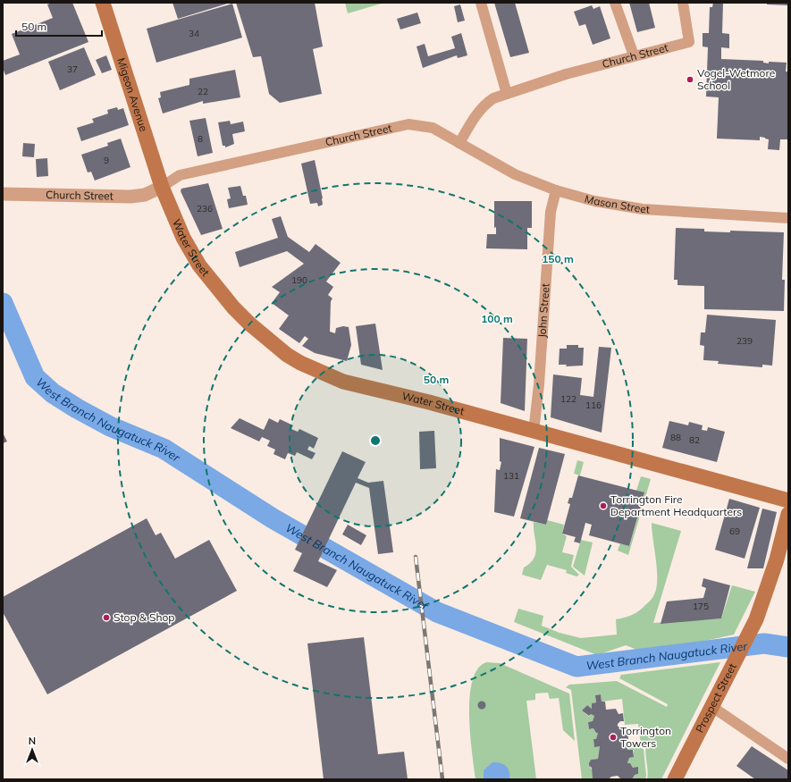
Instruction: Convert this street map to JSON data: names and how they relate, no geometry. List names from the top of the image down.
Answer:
{
  "streets": {
    "main road": ["Migeon Avenue", "Water Street", "Prospect Street"],
    "street": ["Church Street", "Mason Street", "John Street"]
  },
  "crossings": [
    ["Church Street", "Migeon Avenue"],
    ["Church Street", "Mason Street"],
    ["Church Street", "Water Street"],
    ["Migeon Avenue", "Water Street"],
    ["Mason Street", "John Street"],
    ["Water Street", "John Street"]
  ],
  "water": ["West Branch Naugatuck River"],
  "places": [
    "Vogel-Wetmore School",
    "Torrington Fire Department Headquarters",
    "Stop & Shop",
    "Torrington Towers"
  ],
  "house_numbers": [
    "34",
    "37",
    "22",
    "8",
    "9",
    "236",
    "190",
    "239",
    "122",
    "116",
    "88",
    "82",
    "131",
    "69",
    "175"
  ],
  "scale_bar": "50 m",
  "north": "top",
  "rings": ["150 m", "100 m", "50 m"]
}
